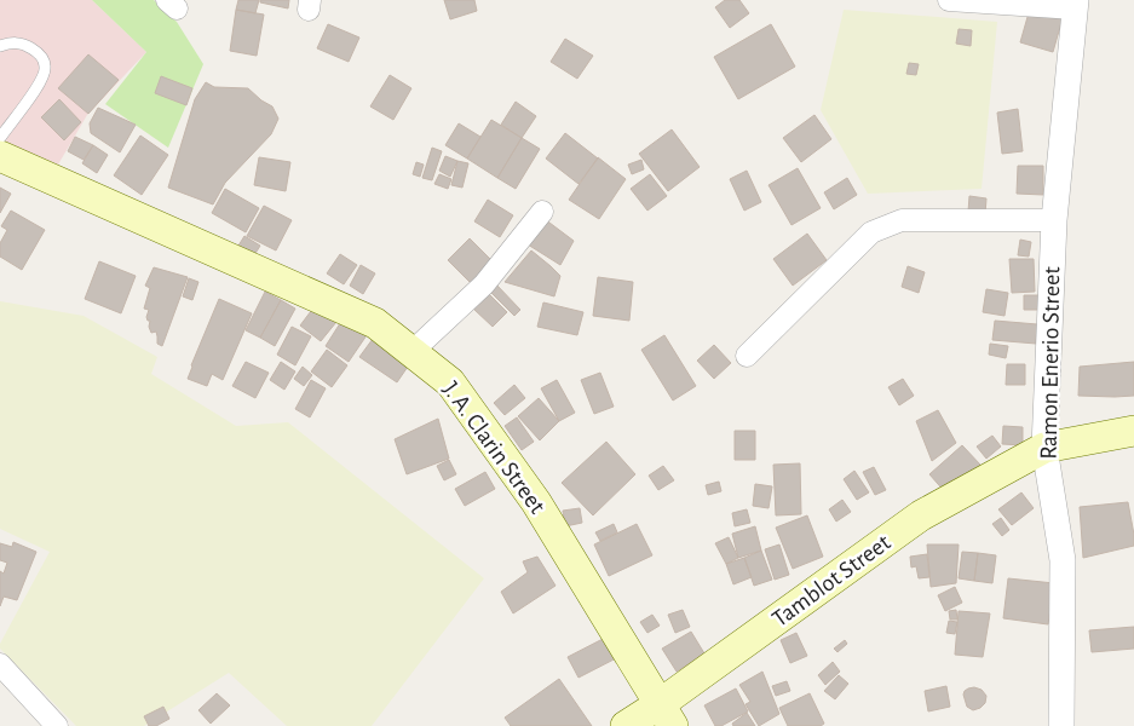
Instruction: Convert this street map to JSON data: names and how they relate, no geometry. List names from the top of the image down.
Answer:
{
  "streets": {
    "main road": ["J. A. Clarin Street", "Tamblot Street"],
    "street": ["Ramon Enerio Street"]
  },
  "crossings": [
    ["Ramon Enerio Street", "Tamblot Street"],
    ["J. A. Clarin Street", "Tamblot Street"]
  ]
}
